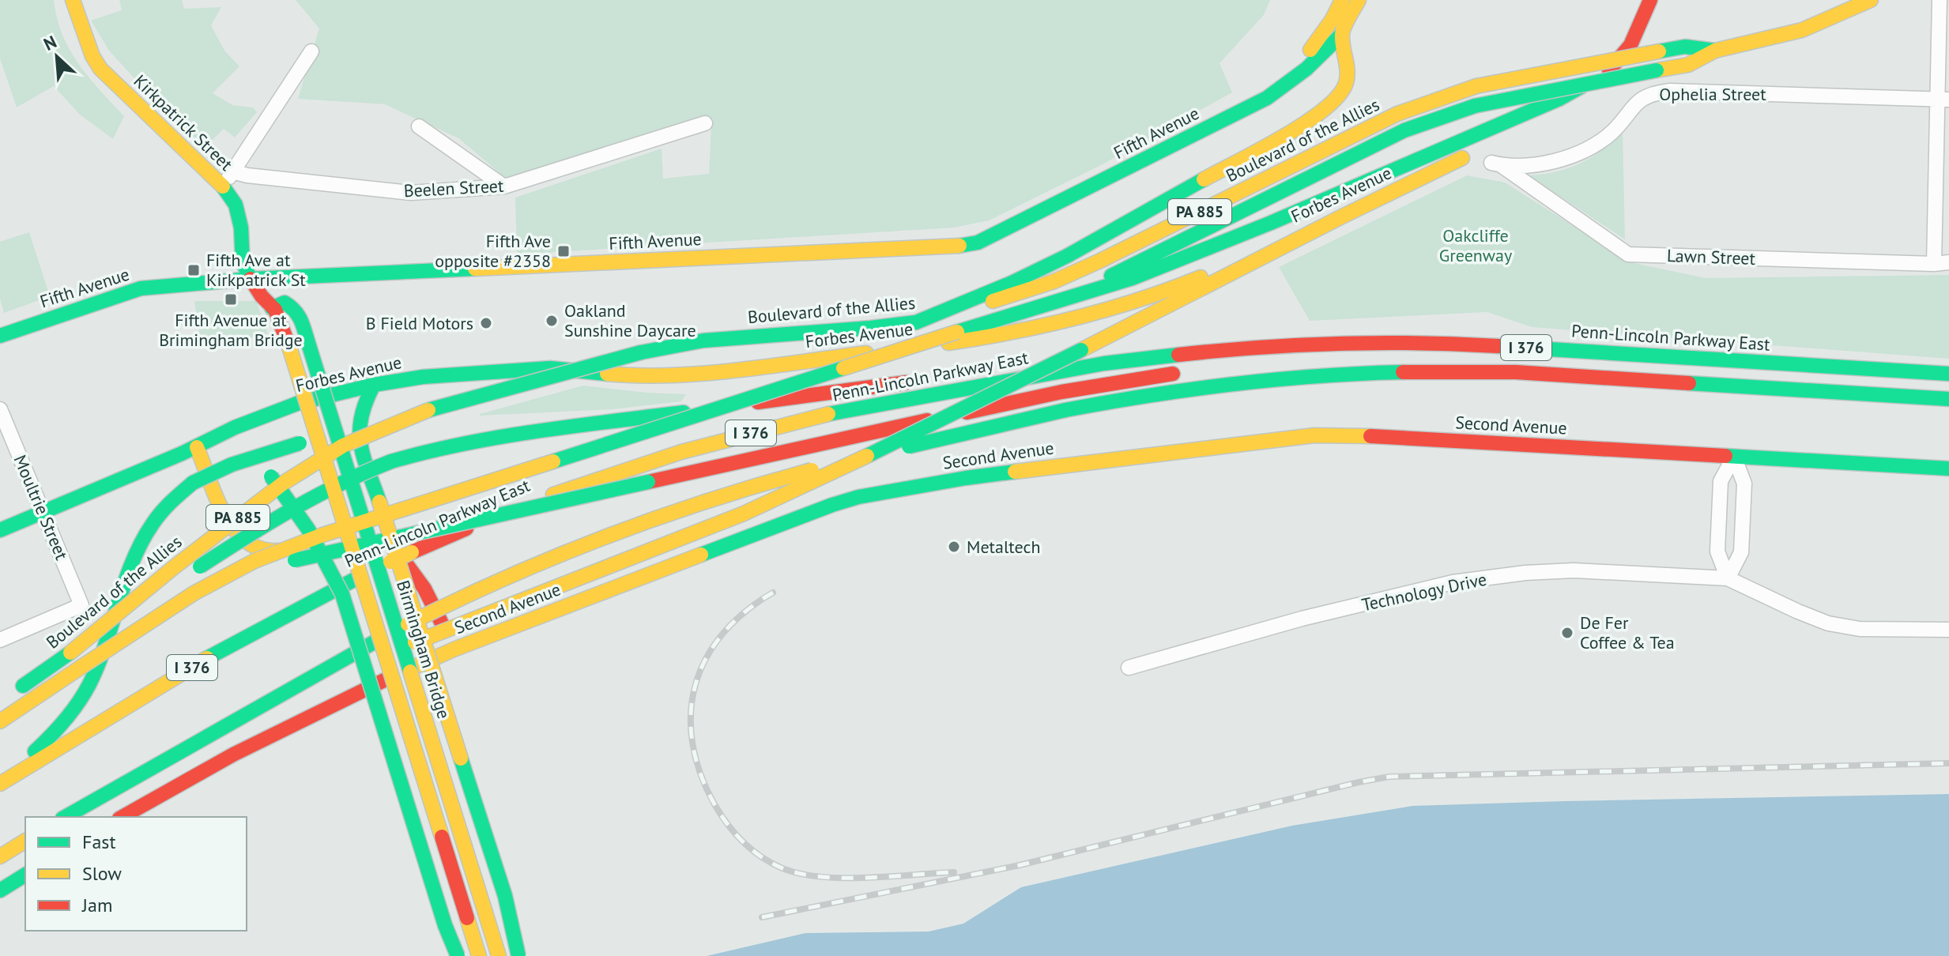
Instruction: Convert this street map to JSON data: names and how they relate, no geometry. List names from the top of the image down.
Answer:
{
  "streets": {
    "main road": [
      "Kirkpatrick Street",
      "Fifth Avenue",
      "Boulevard of the Allies",
      "Forbes Avenue",
      "PA 885",
      "Penn-Lincoln Parkway East",
      "I 376",
      "Second Avenue",
      "Birmingham Bridge"
    ],
    "street": [
      "Ophelia Street",
      "Beelen Street",
      "Lawn Street",
      "Moultrie Street",
      "Technology Drive"
    ]
  },
  "crossings": [
    ["Ophelia Street", "Lawn Street"],
    ["Kirkpatrick Street", "Fifth Avenue"],
    ["Forbes Avenue", "Moultrie Street"]
  ],
  "parks": ["Oakcliffe Greenway"],
  "places": {
    "transit": ["Fifth Ave opposite #2358", "Fifth Ave at Kirkpatrick St", "Fifth Avenue at Brimingham Bridge"],
    "other": [
      "Oakland Sunshine Daycare",
      "B Field Motors",
      "Metaltech",
      "De Fer Coffee & Tea"
    ]
  },
  "legend": ["Fast", "Slow", "Jam"],
  "north": "top left"
}
